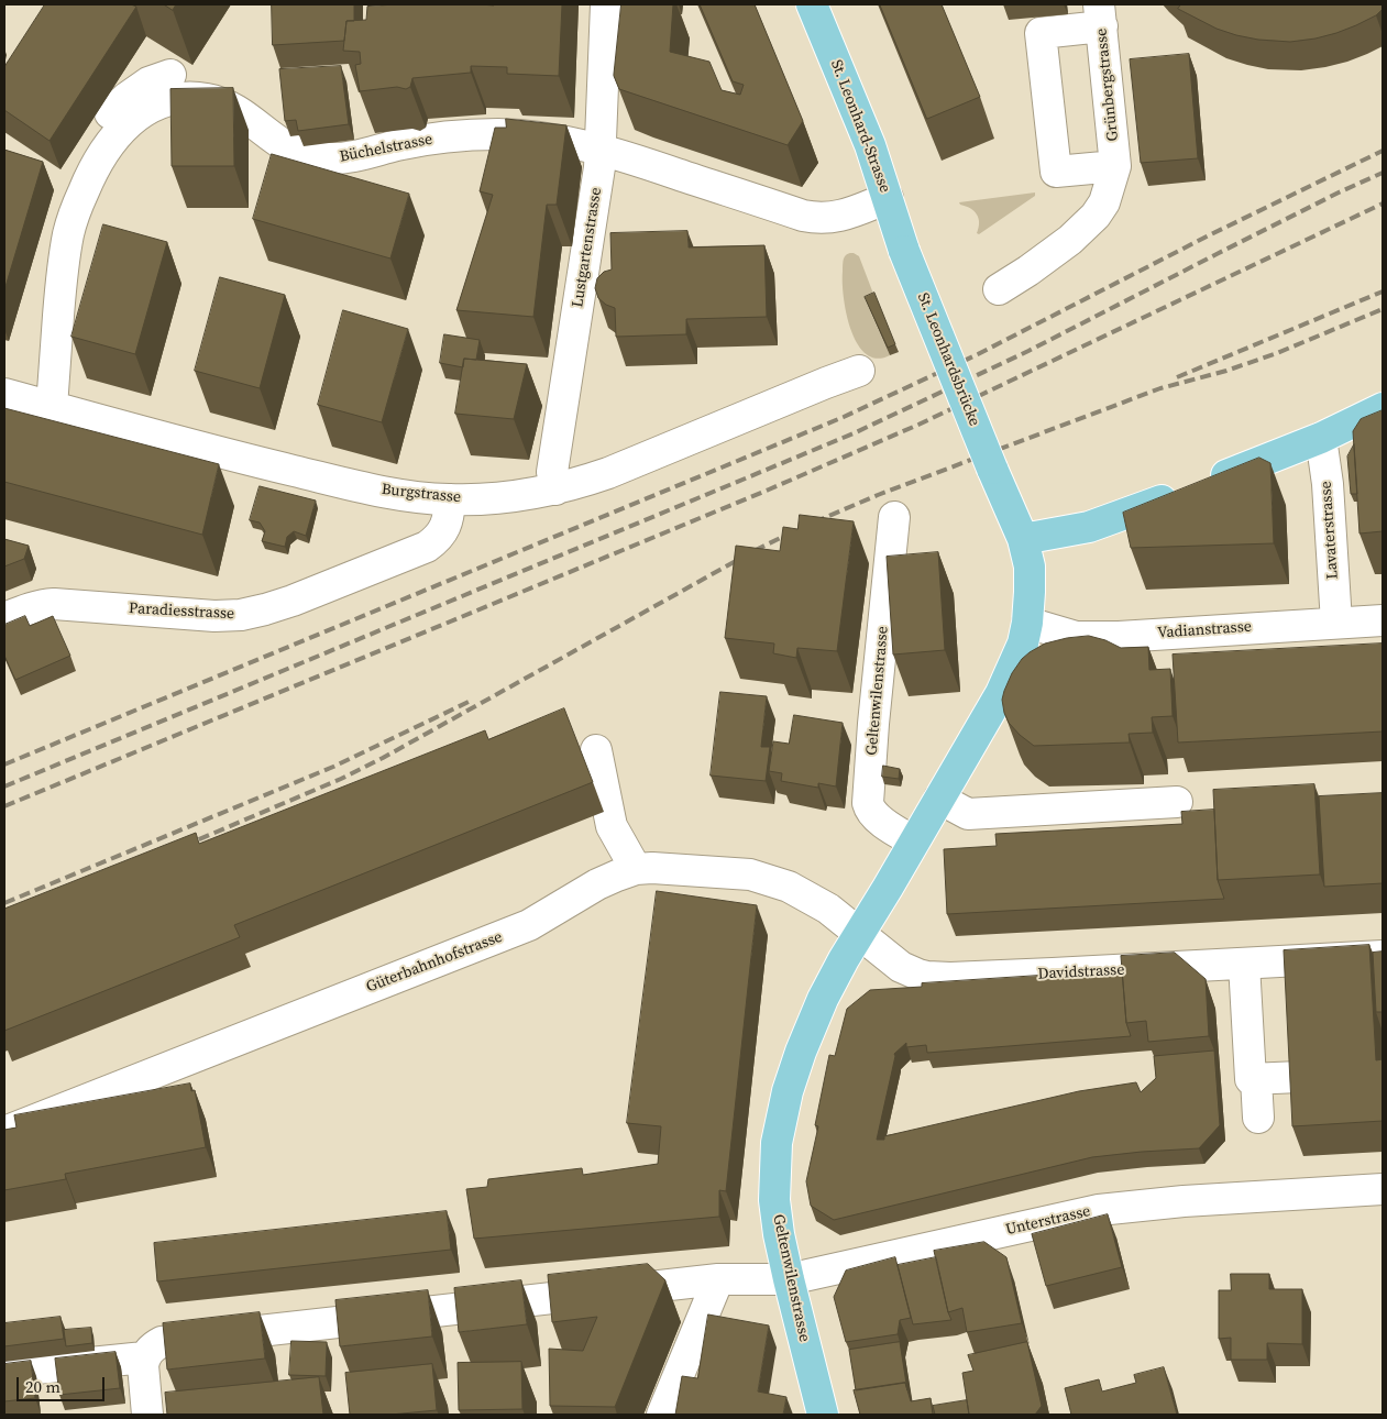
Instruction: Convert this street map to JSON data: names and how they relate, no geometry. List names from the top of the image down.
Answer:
{
  "streets": {
    "main road": ["St. Leonhard-Strasse", "St. Leonhardsbrücke", "Geltenwilenstrasse"],
    "street": [
      "Grünbergstrasse",
      "Büchelstrasse",
      "Lustgartenstrasse",
      "Burgstrasse",
      "Lavaterstrasse",
      "Paradiesstrasse",
      "Vadianstrasse",
      "Güterbahnhofstrasse",
      "Davidstrasse",
      "Unterstrasse"
    ]
  },
  "crossings": [
    ["St. Leonhard-Strasse", "Büchelstrasse"],
    ["St. Leonhard-Strasse", "St. Leonhardsbrücke"],
    ["Büchelstrasse", "Lustgartenstrasse"],
    ["Büchelstrasse", "Burgstrasse"],
    ["Lustgartenstrasse", "Burgstrasse"],
    ["St. Leonhardsbrücke", "Geltenwilenstrasse"],
    ["Burgstrasse", "Paradiesstrasse"],
    ["Lavaterstrasse", "Vadianstrasse"],
    ["Vadianstrasse", "Geltenwilenstrasse"],
    ["Geltenwilenstrasse", "Güterbahnhofstrasse"],
    ["Geltenwilenstrasse", "Davidstrasse"],
    ["Geltenwilenstrasse", "Unterstrasse"],
    ["Güterbahnhofstrasse", "Davidstrasse"]
  ],
  "scale_bar": "20 m"
}
